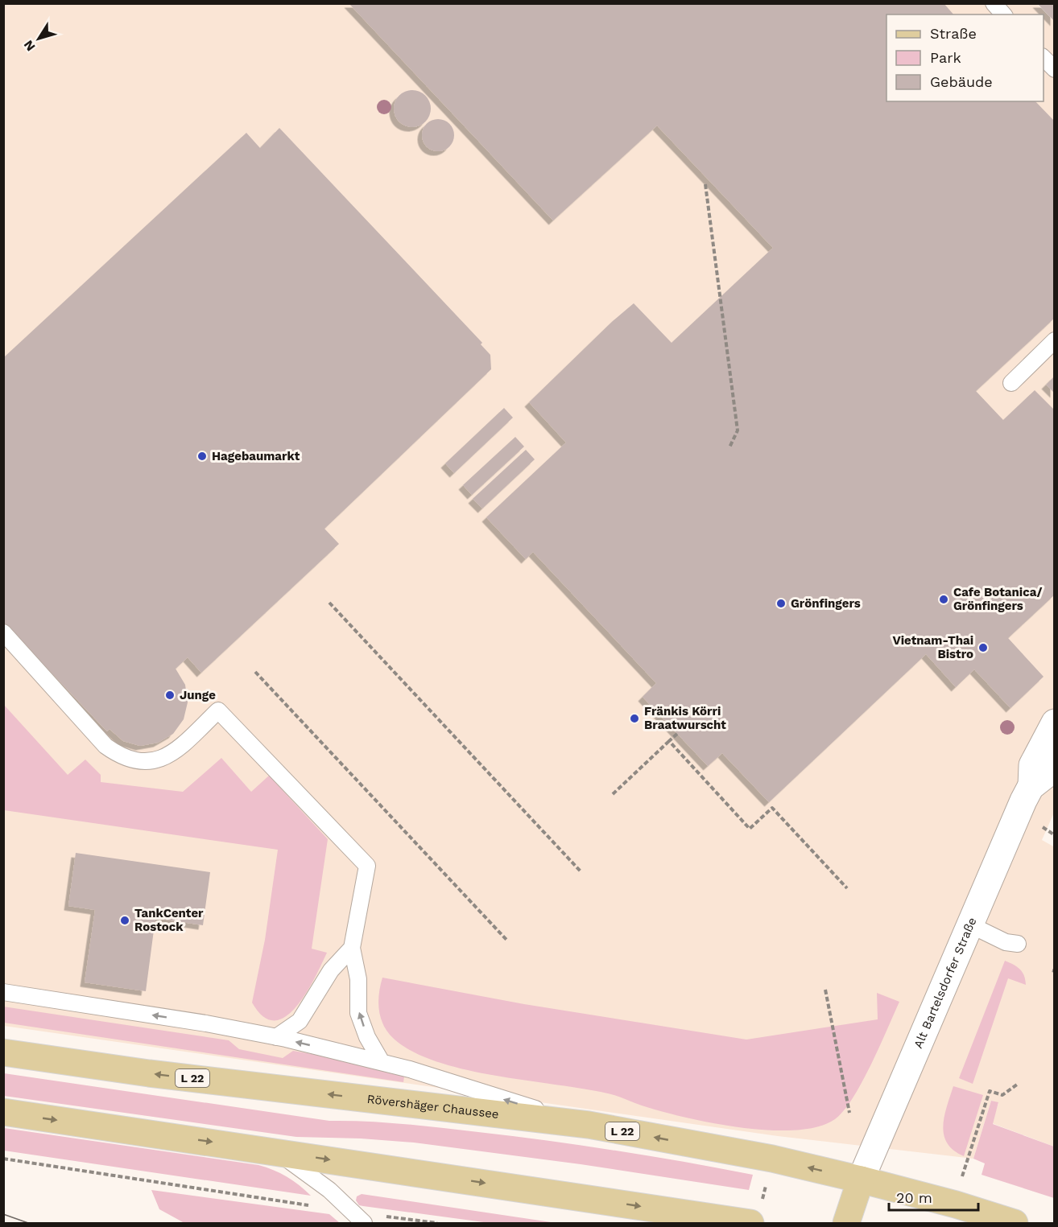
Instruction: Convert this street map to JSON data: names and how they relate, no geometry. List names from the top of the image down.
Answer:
{
  "streets": {
    "main road": ["L 22", "Rövershäger Chaussee"],
    "street": ["Alt Bartelsdorfer Straße"]
  },
  "crossings": [
    ["Alt Bartelsdorfer Straße", "Rövershäger Chaussee"]
  ],
  "places": [
    "Hagebaumarkt",
    "Cafe Botanica/ Grönfingers",
    "Grönfingers",
    "Vietnam-Thai Bistro",
    "Junge",
    "Fränkis Körri Braatwurscht",
    "TankCenter Rostock"
  ],
  "legend": ["Straße", "Park", "Gebäude"],
  "scale_bar": "20 m",
  "north": "bottom left"
}
